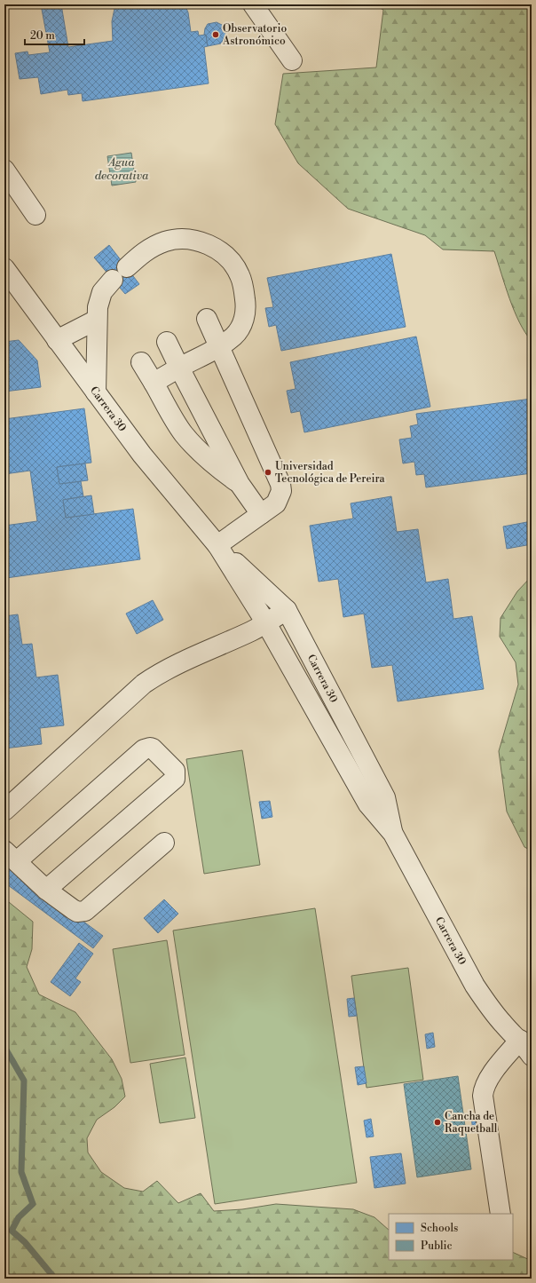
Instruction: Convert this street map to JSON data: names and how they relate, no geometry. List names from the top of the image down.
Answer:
{
  "streets": {
    "street": ["Carrera 30"]
  },
  "water": ["Agua decorativa"],
  "places": ["Observatorio Astronómico", "Universidad Tecnológica de Pereira", "Cancha de Raquetball"],
  "legend": ["Schools", "Public"],
  "scale_bar": "20 m"
}
